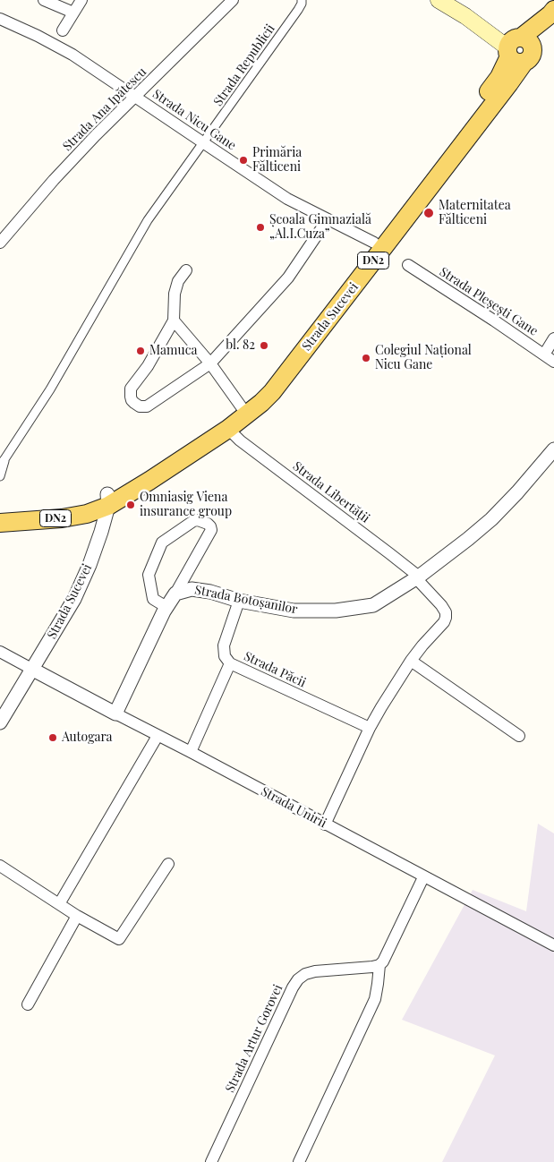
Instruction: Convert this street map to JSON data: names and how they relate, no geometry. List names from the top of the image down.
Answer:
{
  "streets": {
    "main road": ["DN2", "Strada Sucevei"],
    "street": [
      "Strada Republicii",
      "Strada Ana Ipătescu",
      "Strada Nicu Gane",
      "Strada Pleșești Gane",
      "Strada Libertății",
      "Strada Botoșanilor",
      "Strada Păcii",
      "Strada Unirii",
      "Strada Artur Gorovei"
    ]
  },
  "crossings": [
    ["Strada Republicii", "Strada Nicu Gane"],
    ["Strada Ana Ipătescu", "Strada Nicu Gane"],
    ["Strada Nicu Gane", "Strada Sucevei"],
    ["DN2", "Strada Sucevei"],
    ["Strada Sucevei", "Strada Libertății"],
    ["Strada Sucevei", "Strada Unirii"],
    ["Strada Libertății", "Strada Botoșanilor"],
    ["Strada Botoșanilor", "Strada Păcii"],
    ["Strada Botoșanilor", "Strada Unirii"]
  ],
  "places": [
    "Primăria Fălticeni",
    "Maternitatea Fălticeni",
    "Școala Gimnazială „Al.I.Cuza”",
    "bl. 82",
    "Mamuca",
    "Colegiul Național Nicu Gane",
    "Omniasig Viena insurance group",
    "Autogara"
  ]
}
